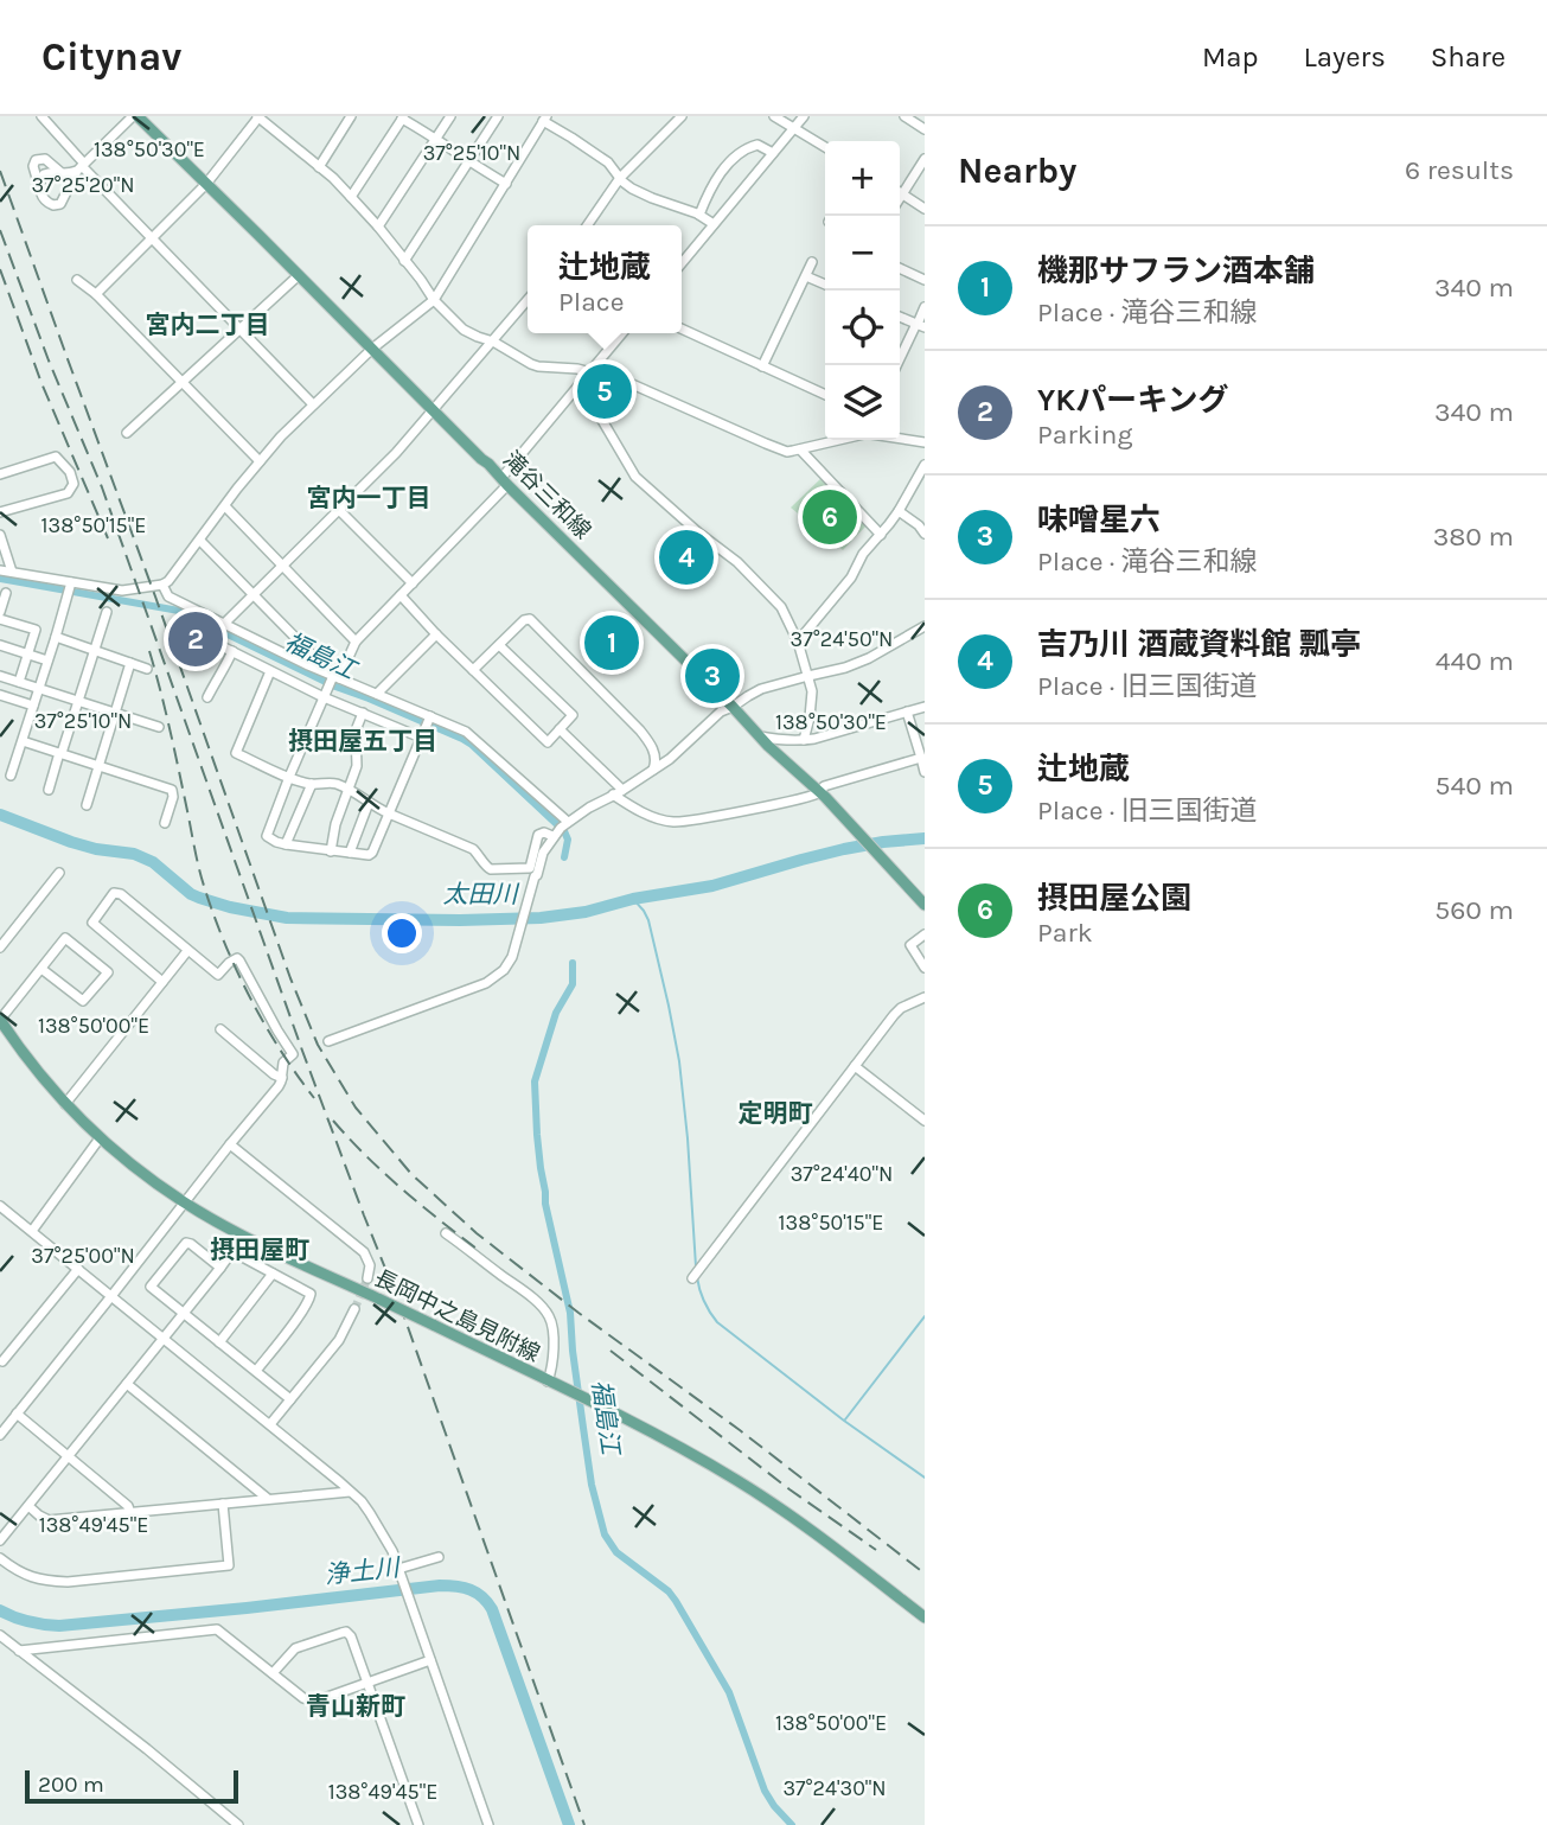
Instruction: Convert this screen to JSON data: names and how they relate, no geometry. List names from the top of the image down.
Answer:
{
  "streets": {
    "main road": ["滝谷三和線", "長岡中之島見附線"]
  },
  "districts": [
    "宮内二丁目",
    "宮内一丁目",
    "摂田屋五丁目",
    "定明町",
    "摂田屋町",
    "青山新町"
  ],
  "water": ["福島江", "太田川", "浄土川"],
  "scale_bar": "200 m",
  "page": {
    "header": "Citynav",
    "nav": ["Map", "Layers", "Share"],
    "heading": ["Nearby", "6 results"],
    "map_buttons": ["+", "−"],
    "list": [
      {
        "mark": "1",
        "name": "機那サフラン酒本舗",
        "note": "Place · 滝谷三和線",
        "value": "340 m"
      },
      {
        "mark": "2",
        "name": "YKパーキング",
        "note": "Parking",
        "value": "340 m"
      },
      {
        "mark": "3",
        "name": "味噌星六",
        "note": "Place · 滝谷三和線",
        "value": "380 m"
      },
      {
        "mark": "4",
        "name": "吉乃川 酒蔵資料館 瓢亭",
        "note": "Place · 旧三国街道",
        "value": "440 m"
      },
      {
        "mark": "5",
        "name": "辻地蔵",
        "note": "Place · 旧三国街道",
        "value": "540 m"
      },
      {
        "mark": "6",
        "name": "摂田屋公園",
        "note": "Park",
        "value": "560 m"
      }
    ],
    "popup": ["辻地蔵", "Place"],
    "pins": [
      "5",
      "6",
      "4",
      "2",
      "1",
      "3"
    ],
    "scale": "200 m"
  },
  "coordinates": [
    "138°50'30\"E",
    "37°25'10\"N",
    "37°25'20\"N",
    "138°50'15\"E",
    "37°24'50\"N",
    "138°50'00\"E",
    "37°24'40\"N",
    "37°25'00\"N",
    "138°49'45\"E",
    "37°24'30\"N"
  ]
}
